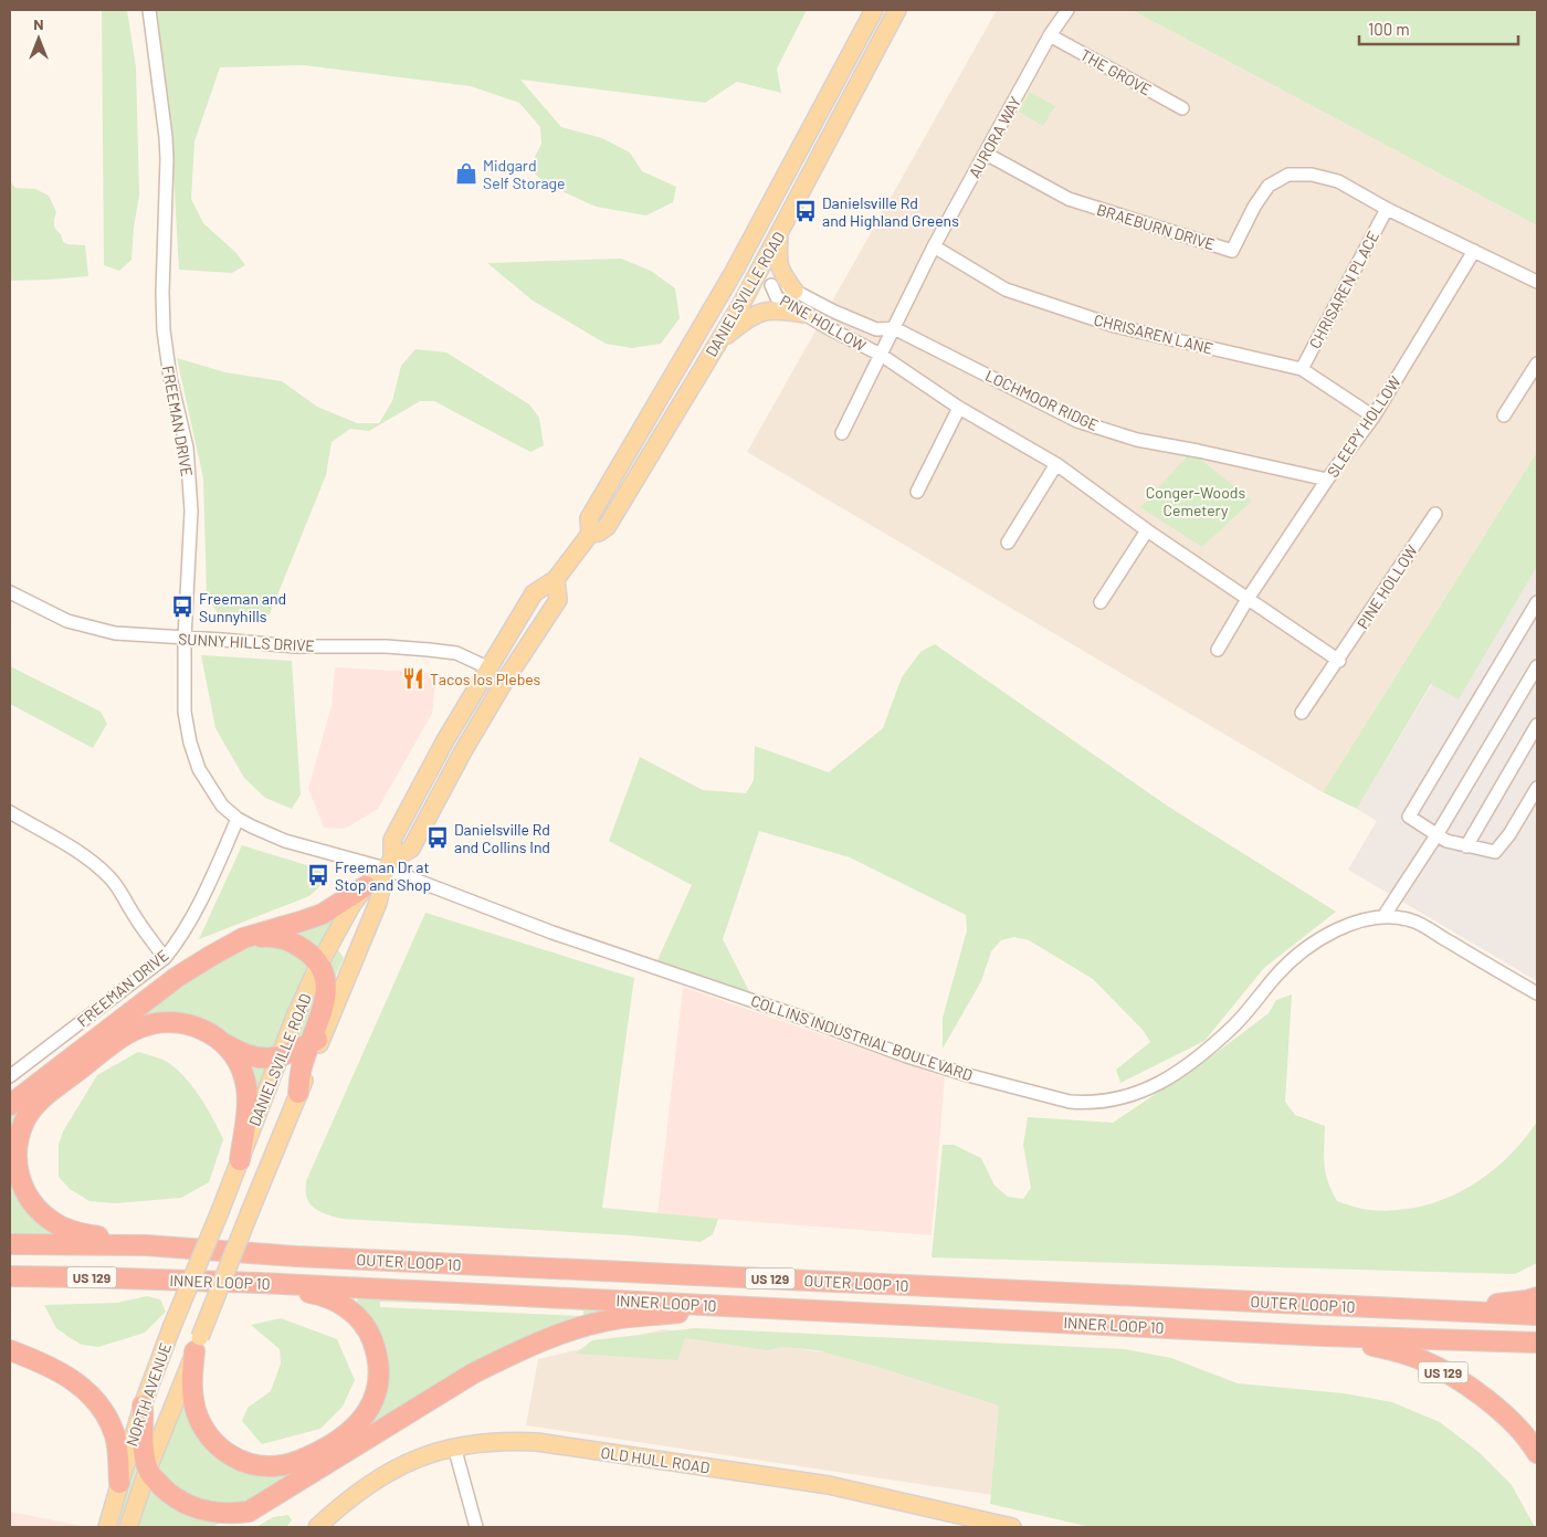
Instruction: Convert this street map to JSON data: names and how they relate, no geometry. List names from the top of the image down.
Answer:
{
  "streets": {
    "highway": ["OUTER LOOP 10", "US 129", "INNER LOOP 10"],
    "main road": ["DANIELSVILLE ROAD", "NORTH AVENUE", "OLD HULL ROAD"],
    "street": [
      "THE GROVE",
      "AURORA WAY",
      "BRAEBURN DRIVE",
      "CHRISAREN PLACE",
      "PINE HOLLOW",
      "CHRISAREN LANE",
      "LOCHMOOR RIDGE",
      "FREEMAN DRIVE",
      "SLEEPY HOLLOW",
      "SUNNY HILLS DRIVE",
      "COLLINS INDUSTRIAL BOULEVARD"
    ]
  },
  "crossings": [
    ["THE GROVE", "AURORA WAY"],
    ["AURORA WAY", "BRAEBURN DRIVE"],
    ["AURORA WAY", "PINE HOLLOW"],
    ["AURORA WAY", "CHRISAREN LANE"],
    ["AURORA WAY", "LOCHMOOR RIDGE"],
    ["BRAEBURN DRIVE", "CHRISAREN PLACE"],
    ["BRAEBURN DRIVE", "SLEEPY HOLLOW"],
    ["CHRISAREN PLACE", "CHRISAREN LANE"],
    ["DANIELSVILLE ROAD", "FREEMAN DRIVE"],
    ["DANIELSVILLE ROAD", "SUNNY HILLS DRIVE"],
    ["DANIELSVILLE ROAD", "COLLINS INDUSTRIAL BOULEVARD"],
    ["DANIELSVILLE ROAD", "NORTH AVENUE"],
    ["PINE HOLLOW", "LOCHMOOR RIDGE"],
    ["PINE HOLLOW", "SLEEPY HOLLOW"],
    ["CHRISAREN LANE", "SLEEPY HOLLOW"],
    ["LOCHMOOR RIDGE", "SLEEPY HOLLOW"],
    ["FREEMAN DRIVE", "SUNNY HILLS DRIVE"],
    ["FREEMAN DRIVE", "COLLINS INDUSTRIAL BOULEVARD"],
    ["US 129", "INNER LOOP 10"]
  ],
  "parks": ["Conger-Woods Cemetery"],
  "places": {
    "shop": ["Midgard Self Storage"],
    "bus stop": [
      "Danielsville Rd and Highland Greens",
      "Freeman and Sunnyhills",
      "Danielsville Rd and Collins Ind",
      "Freeman Dr at Stop and Shop"
    ],
    "restaurant": ["Tacos los Plebes"]
  },
  "scale_bar": "100 m",
  "north": "top"
}
